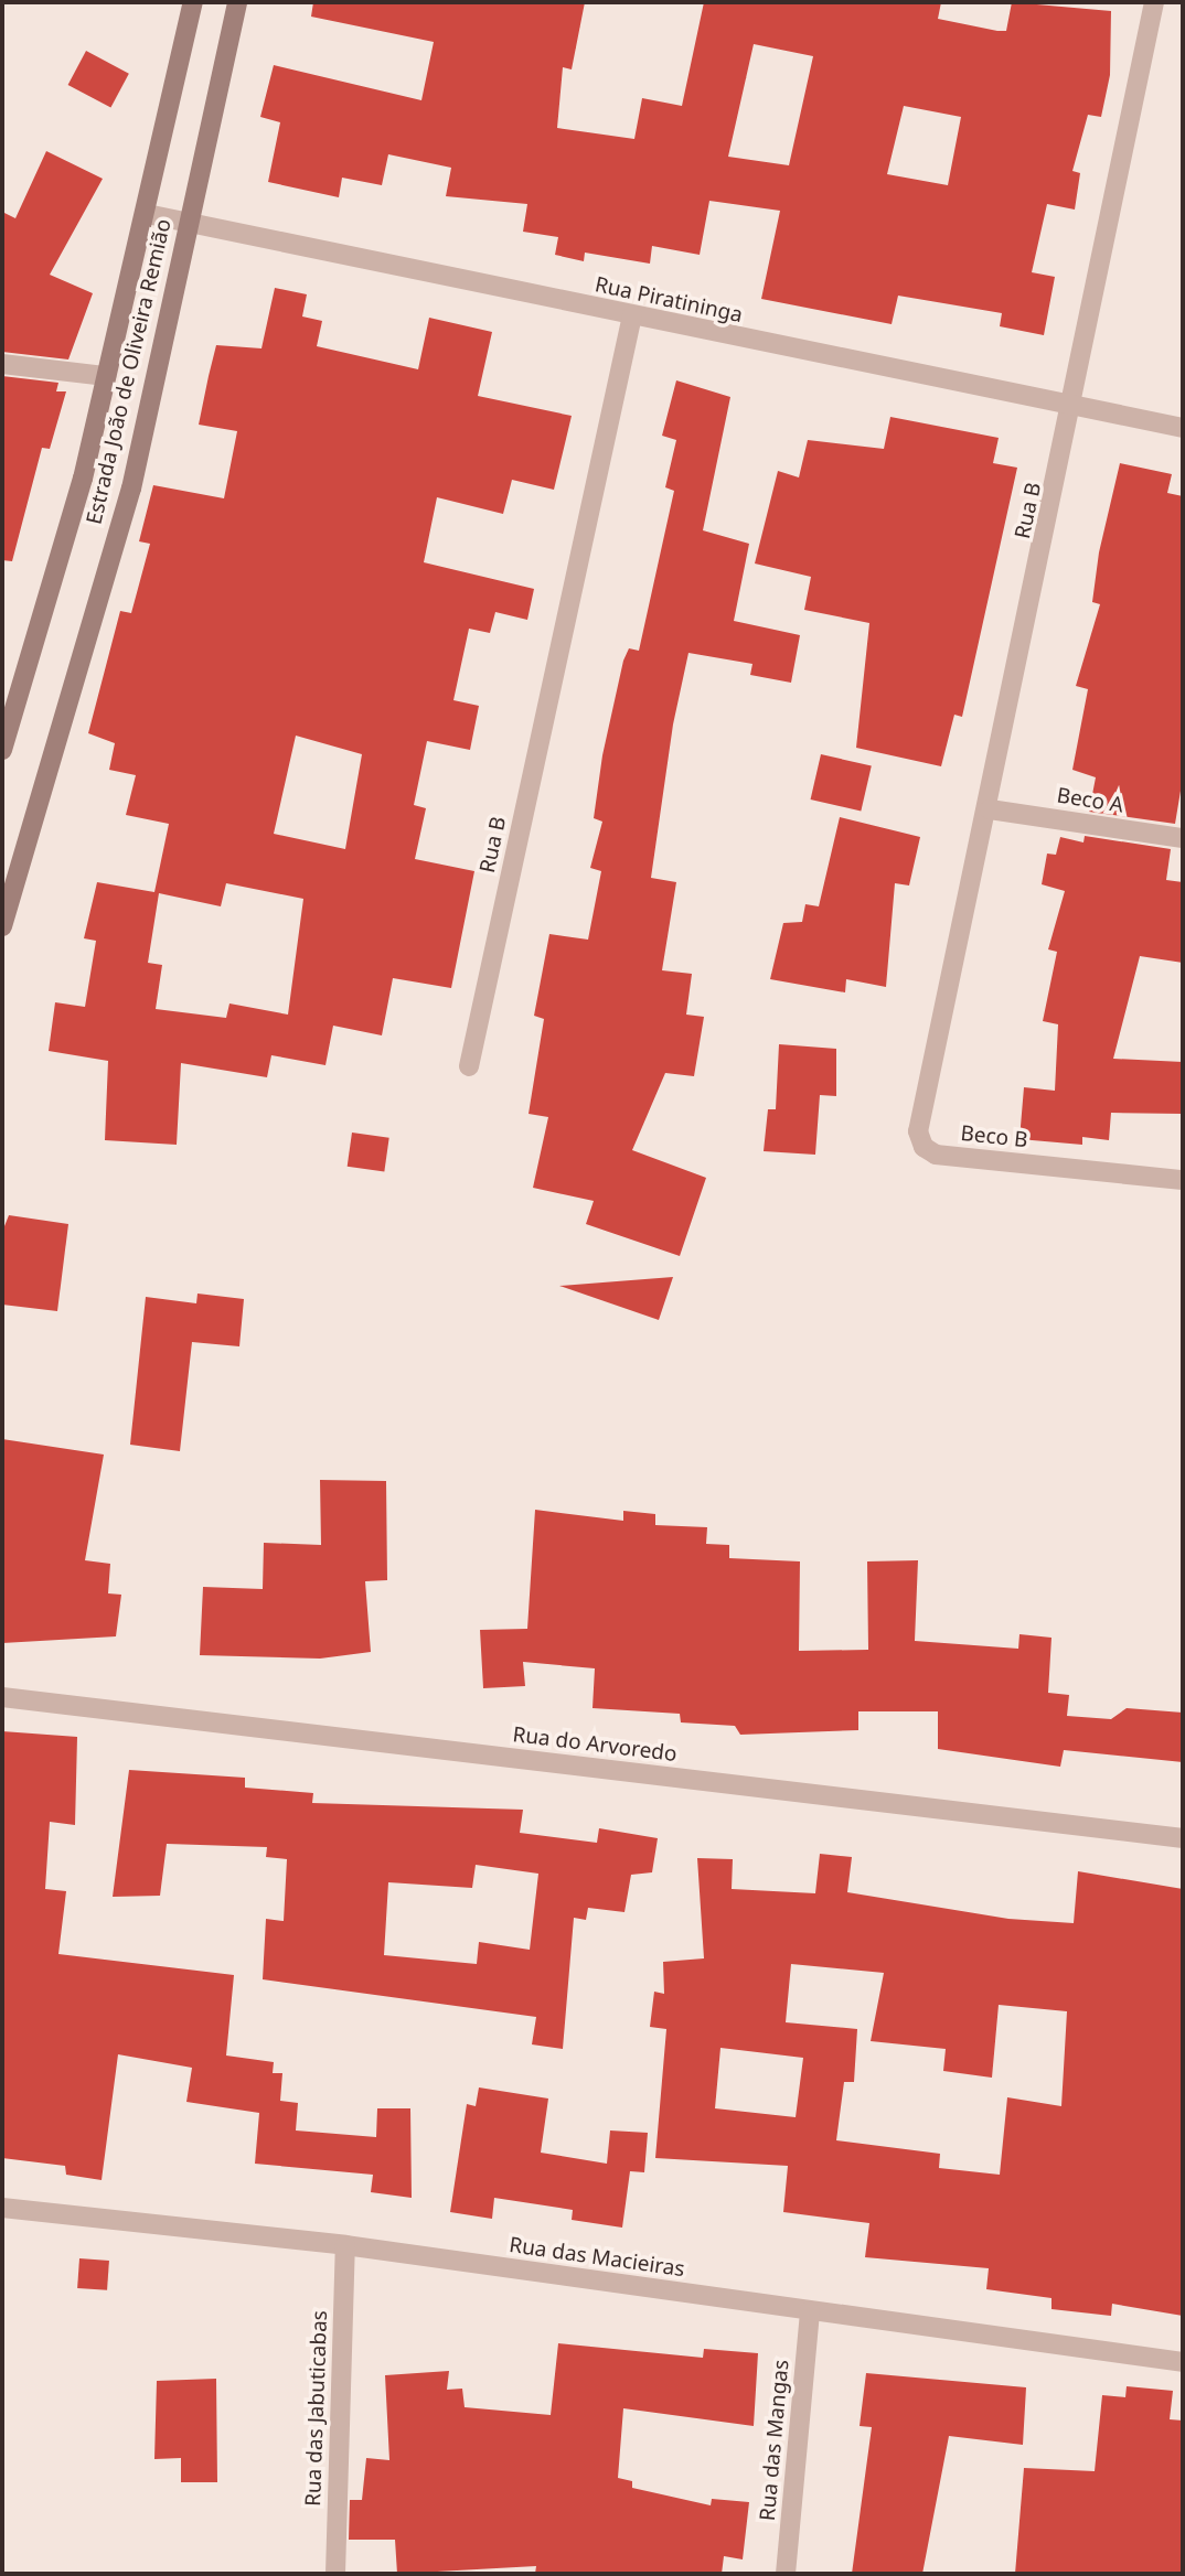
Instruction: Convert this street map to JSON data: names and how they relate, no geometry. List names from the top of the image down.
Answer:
{
  "streets": {
    "main road": ["Estrada João de Oliveira Remião"],
    "street": [
      "Rua Piratininga",
      "Rua B",
      "Beco A",
      "Beco B",
      "Rua do Arvoredo",
      "Rua das Macieiras",
      "Rua das Jabuticabas",
      "Rua das Mangas"
    ]
  },
  "crossings": [
    ["Rua Piratininga", "Estrada João de Oliveira Remião"],
    ["Rua Piratininga", "Rua B"],
    ["Rua B", "Beco A"],
    ["Rua B", "Beco B"],
    ["Rua das Macieiras", "Rua das Jabuticabas"],
    ["Rua das Macieiras", "Rua das Mangas"]
  ]
}
